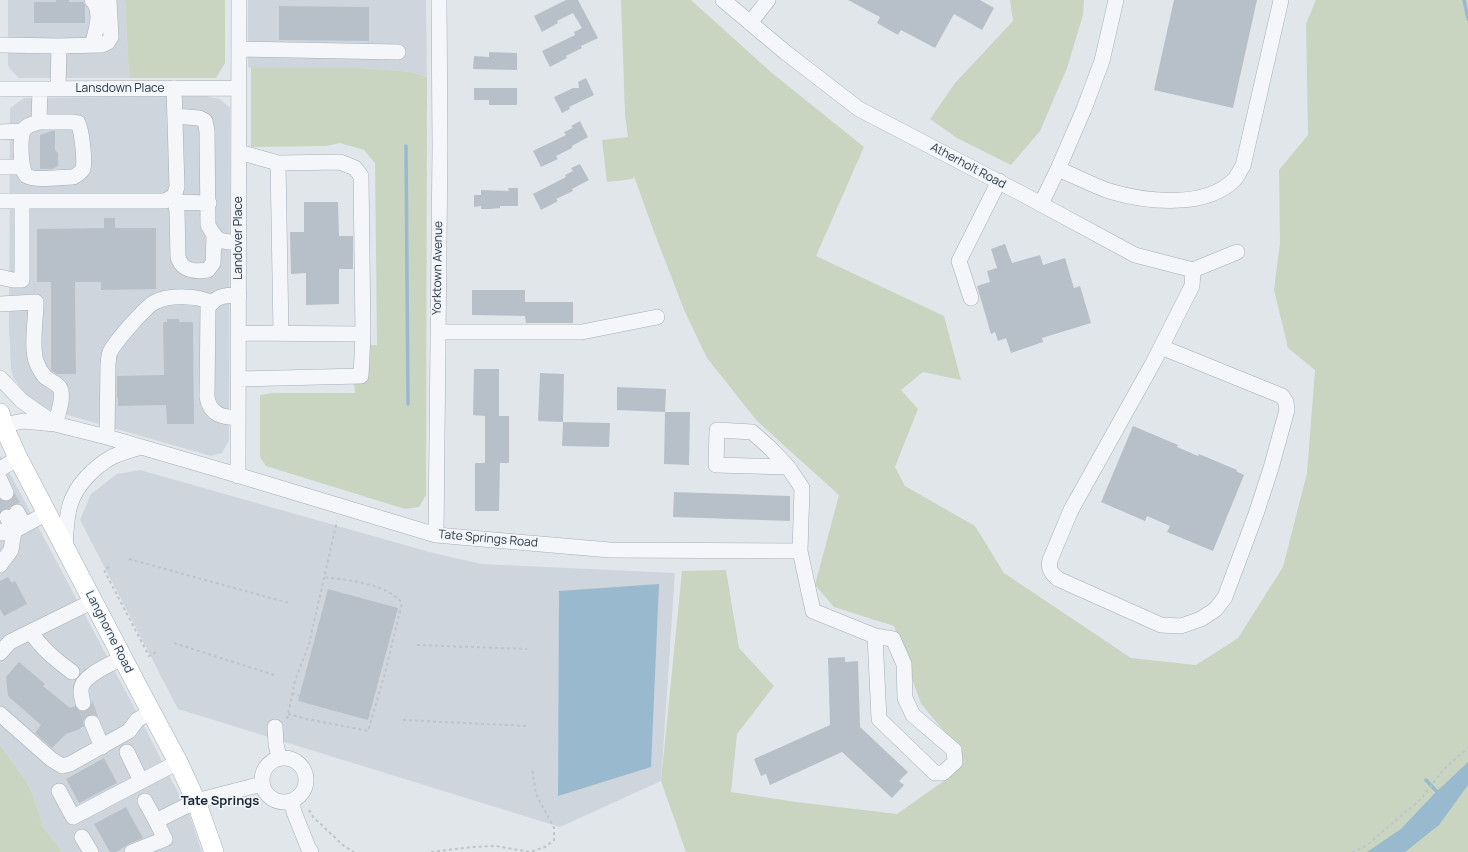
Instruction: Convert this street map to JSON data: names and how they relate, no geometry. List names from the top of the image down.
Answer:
{
  "streets": {
    "main road": ["Langhorne Road"],
    "street": [
      "Lansdown Place",
      "Atherholt Road",
      "Landover Place",
      "Yorktown Avenue",
      "Tate Springs Road"
    ]
  },
  "crossings": [
    ["Lansdown Place", "Landover Place"],
    ["Landover Place", "Tate Springs Road"],
    ["Yorktown Avenue", "Tate Springs Road"],
    ["Tate Springs Road", "Langhorne Road"]
  ],
  "districts": ["Tate Springs"]
}
